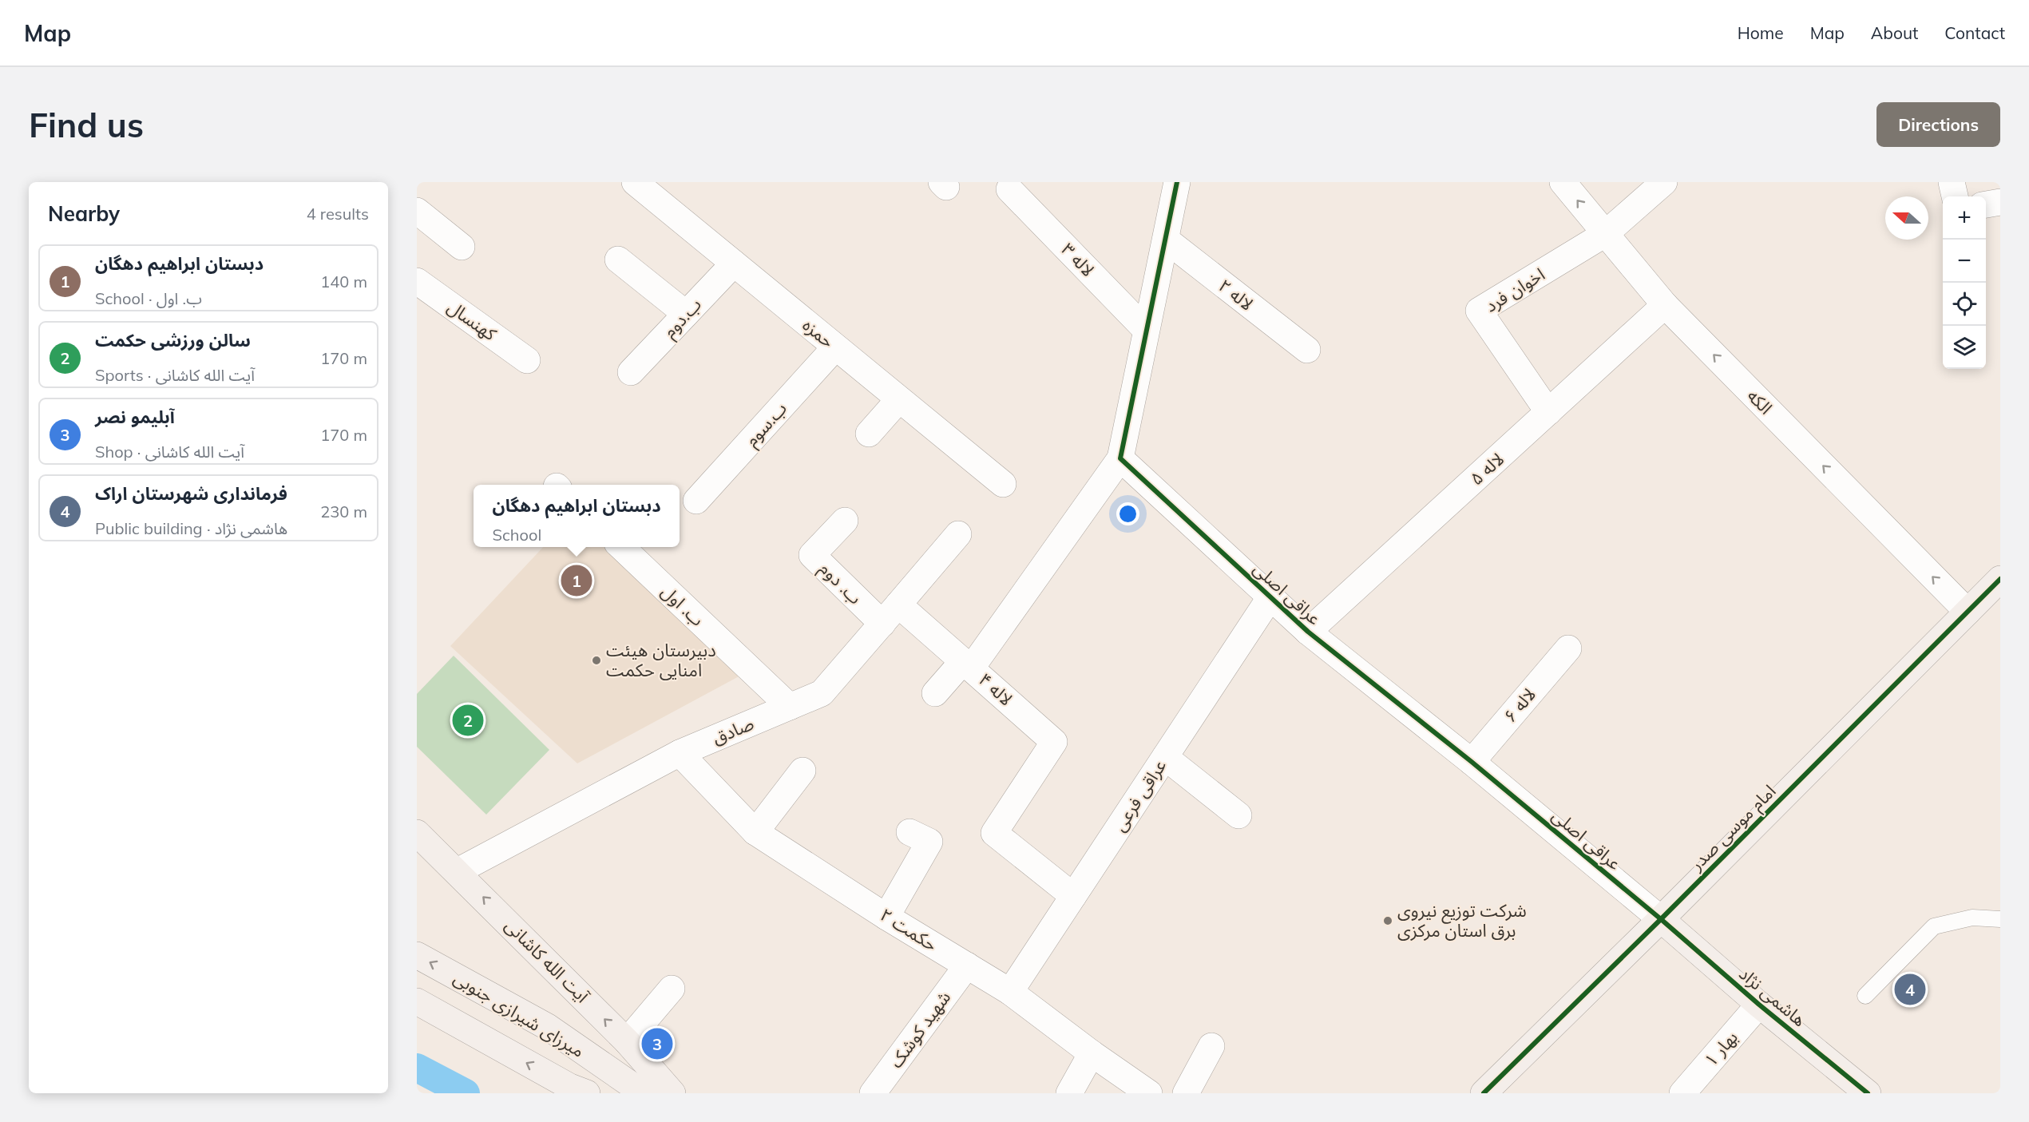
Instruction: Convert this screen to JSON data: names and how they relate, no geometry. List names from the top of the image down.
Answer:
{
  "streets": {
    "street": [
      "لاله ۳",
      "اخوان فرد",
      "لاله ۲",
      "ب.دوم",
      "کهنسال",
      "حمزه",
      "الکه",
      "ب.سوم",
      "لاله ۵",
      "ب. دوم",
      "عراقی اصلی",
      "ب. اول",
      "لاله ۴",
      "لاله ۶",
      "صادق",
      "عراقی فرعی",
      "امام موسی صدر",
      "حکمت ۲",
      "آیت الله کاشانی",
      "هاشمی نژاد",
      "میرزای شیرازی جنوبی",
      "شهید کوشک",
      "بهار ۱"
    ]
  },
  "crossings": [
    ["اخوان فرد", "الکه"],
    ["اخوان فرد", "لاله ۵"],
    ["ب.دوم", "حمزه"],
    ["حمزه", "ب.سوم"],
    ["الکه", "لاله ۵"],
    ["الکه", "امام موسی صدر"],
    ["لاله ۵", "عراقی اصلی"],
    ["ب. دوم", "صادق"],
    ["عراقی اصلی", "لاله ۴"],
    ["عراقی اصلی", "لاله ۶"],
    ["عراقی اصلی", "عراقی فرعی"],
    ["عراقی اصلی", "امام موسی صدر"],
    ["عراقی اصلی", "هاشمی نژاد"],
    ["ب. اول", "صادق"],
    ["لاله ۴", "عراقی فرعی"],
    ["صادق", "حکمت ۲"],
    ["صادق", "آیت الله کاشانی"],
    ["عراقی فرعی", "حکمت ۲"],
    ["امام موسی صدر", "هاشمی نژاد"],
    ["حکمت ۲", "شهید کوشک"],
    ["هاشمی نژاد", "بهار ۱"]
  ],
  "one_way": ["الکه", "آیت الله کاشانی", "میرزای شیرازی جنوبی"],
  "places": ["دبیرستان هیئت امنایی حکمت", "شرکت توزیع نیروی برق استان مرکزی"],
  "north": "left",
  "page": {
    "header": "Map",
    "nav": [
      "Home",
      "Map",
      "About",
      "Contact"
    ],
    "buttons": "Directions",
    "title": "Find us",
    "heading": ["Nearby", "4 results"],
    "map_buttons": ["+", "−"],
    "list": [
      {
        "mark": "1",
        "name": "دبستان ابراهیم دهگان",
        "note": "School · ب. اول",
        "value": "140 m"
      },
      {
        "mark": "2",
        "name": "سالن ورزشی حکمت",
        "note": "Sports · آیت الله کاشانی",
        "value": "170 m"
      },
      {
        "mark": "3",
        "name": "آبلیمو نصر",
        "note": "Shop · آیت الله کاشانی",
        "value": "170 m"
      },
      {
        "mark": "4",
        "name": "فرمانداری شهرستان اراک",
        "note": "Public building · هاشمی نژاد",
        "value": "230 m"
      }
    ],
    "popup": ["دبستان ابراهیم دهگان", "School"],
    "pins": [
      "1",
      "2",
      "4",
      "3"
    ]
  }
}
